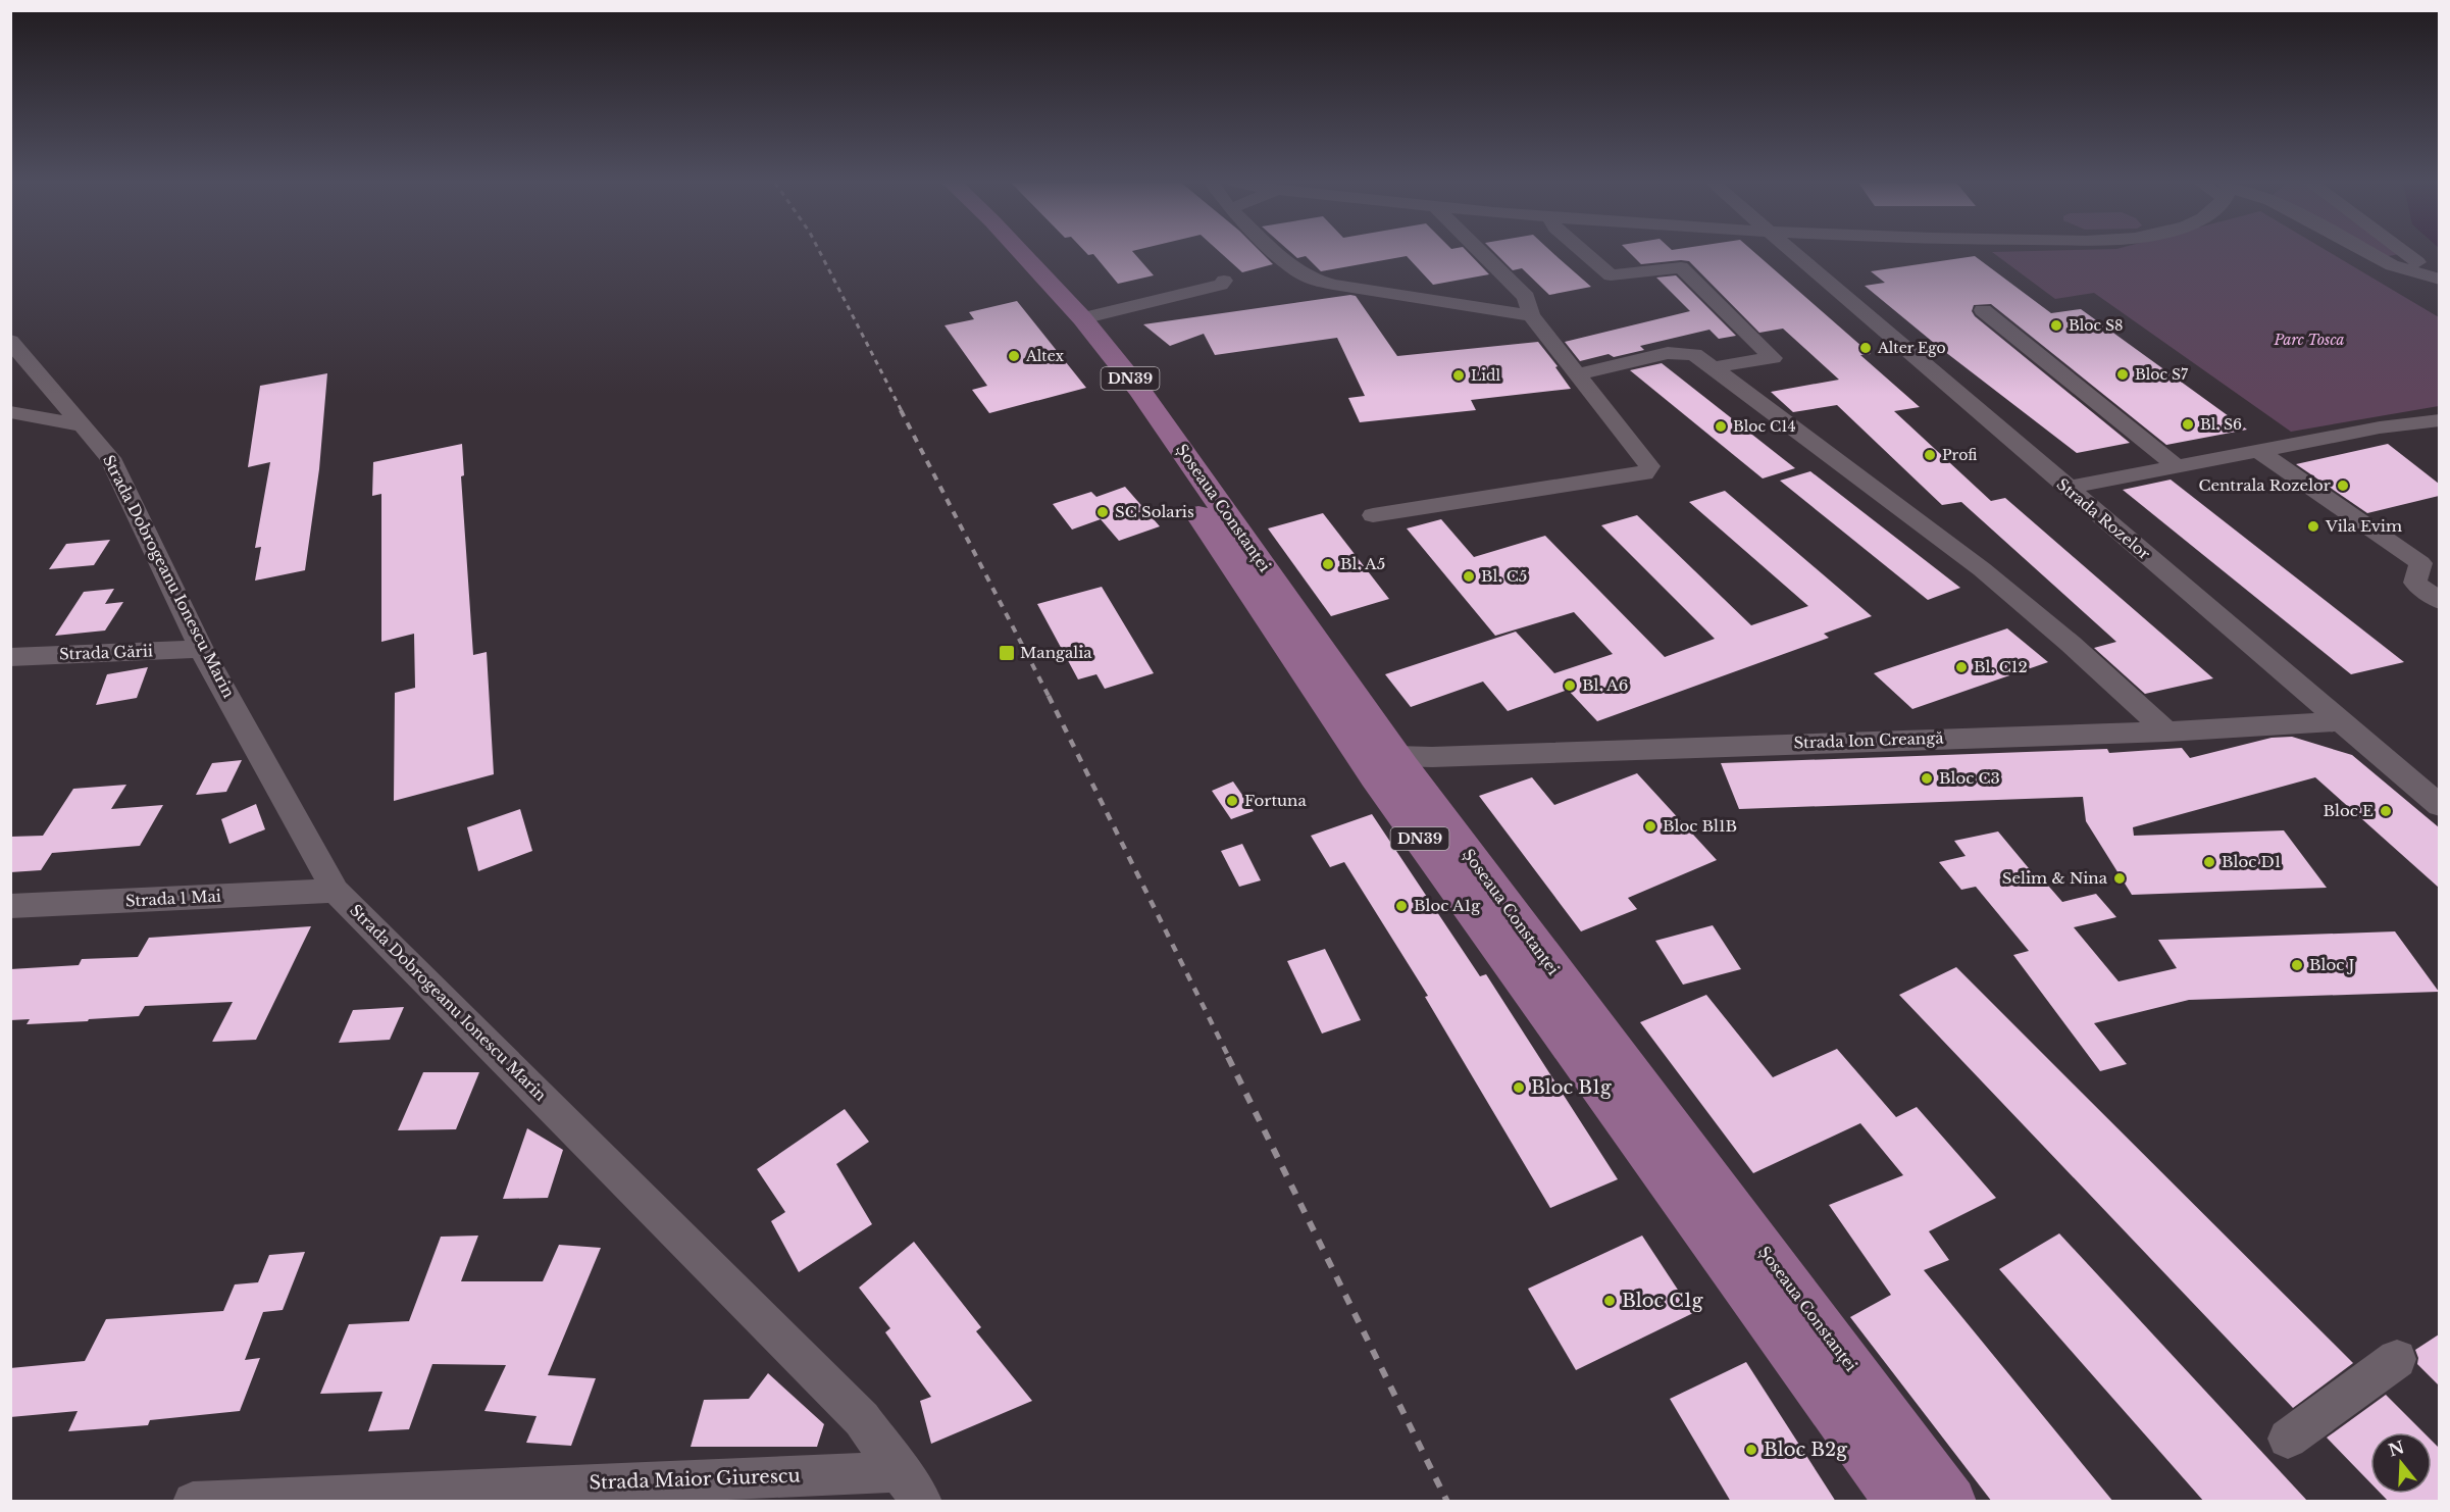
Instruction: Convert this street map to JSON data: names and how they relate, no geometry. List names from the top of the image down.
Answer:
{
  "streets": {
    "main road": ["DN39", "Șoseaua Constanței"],
    "street": [
      "Strada Rozelor",
      "Strada Dobrogeanu Ionescu Marin",
      "Strada Gării",
      "Strada Ion Creangă",
      "Strada 1 Mai",
      "Strada Maior Giurescu"
    ]
  },
  "crossings": [
    ["Șoseaua Constanței", "Strada Ion Creangă"],
    ["Strada Rozelor", "Strada Ion Creangă"],
    ["Strada Dobrogeanu Ionescu Marin", "Strada Gării"],
    ["Strada Dobrogeanu Ionescu Marin", "Strada 1 Mai"],
    ["Strada Dobrogeanu Ionescu Marin", "Strada Maior Giurescu"]
  ],
  "parks": ["Parc Tosca"],
  "places": {
    "other": [
      "Bloc S8",
      "Alter Ego",
      "Altex",
      "Bloc S7",
      "Lidl",
      "Bl. S6",
      "Bloc C14",
      "Profi",
      "Centrala Rozelor",
      "SC Solaris",
      "Vila Evim",
      "Bl. A5",
      "Bl. C5",
      "Bl. C12",
      "Bl. A6",
      "Bloc C3",
      "Fortuna",
      "Bloc E",
      "Bloc Bl1B",
      "Bloc D1",
      "Selim & Nina",
      "Bloc A1g",
      "Bloc J",
      "Bloc B1g",
      "Bloc C1g",
      "Bloc B2g"
    ],
    "transit": ["Mangalia"]
  },
  "north": "top"
}
